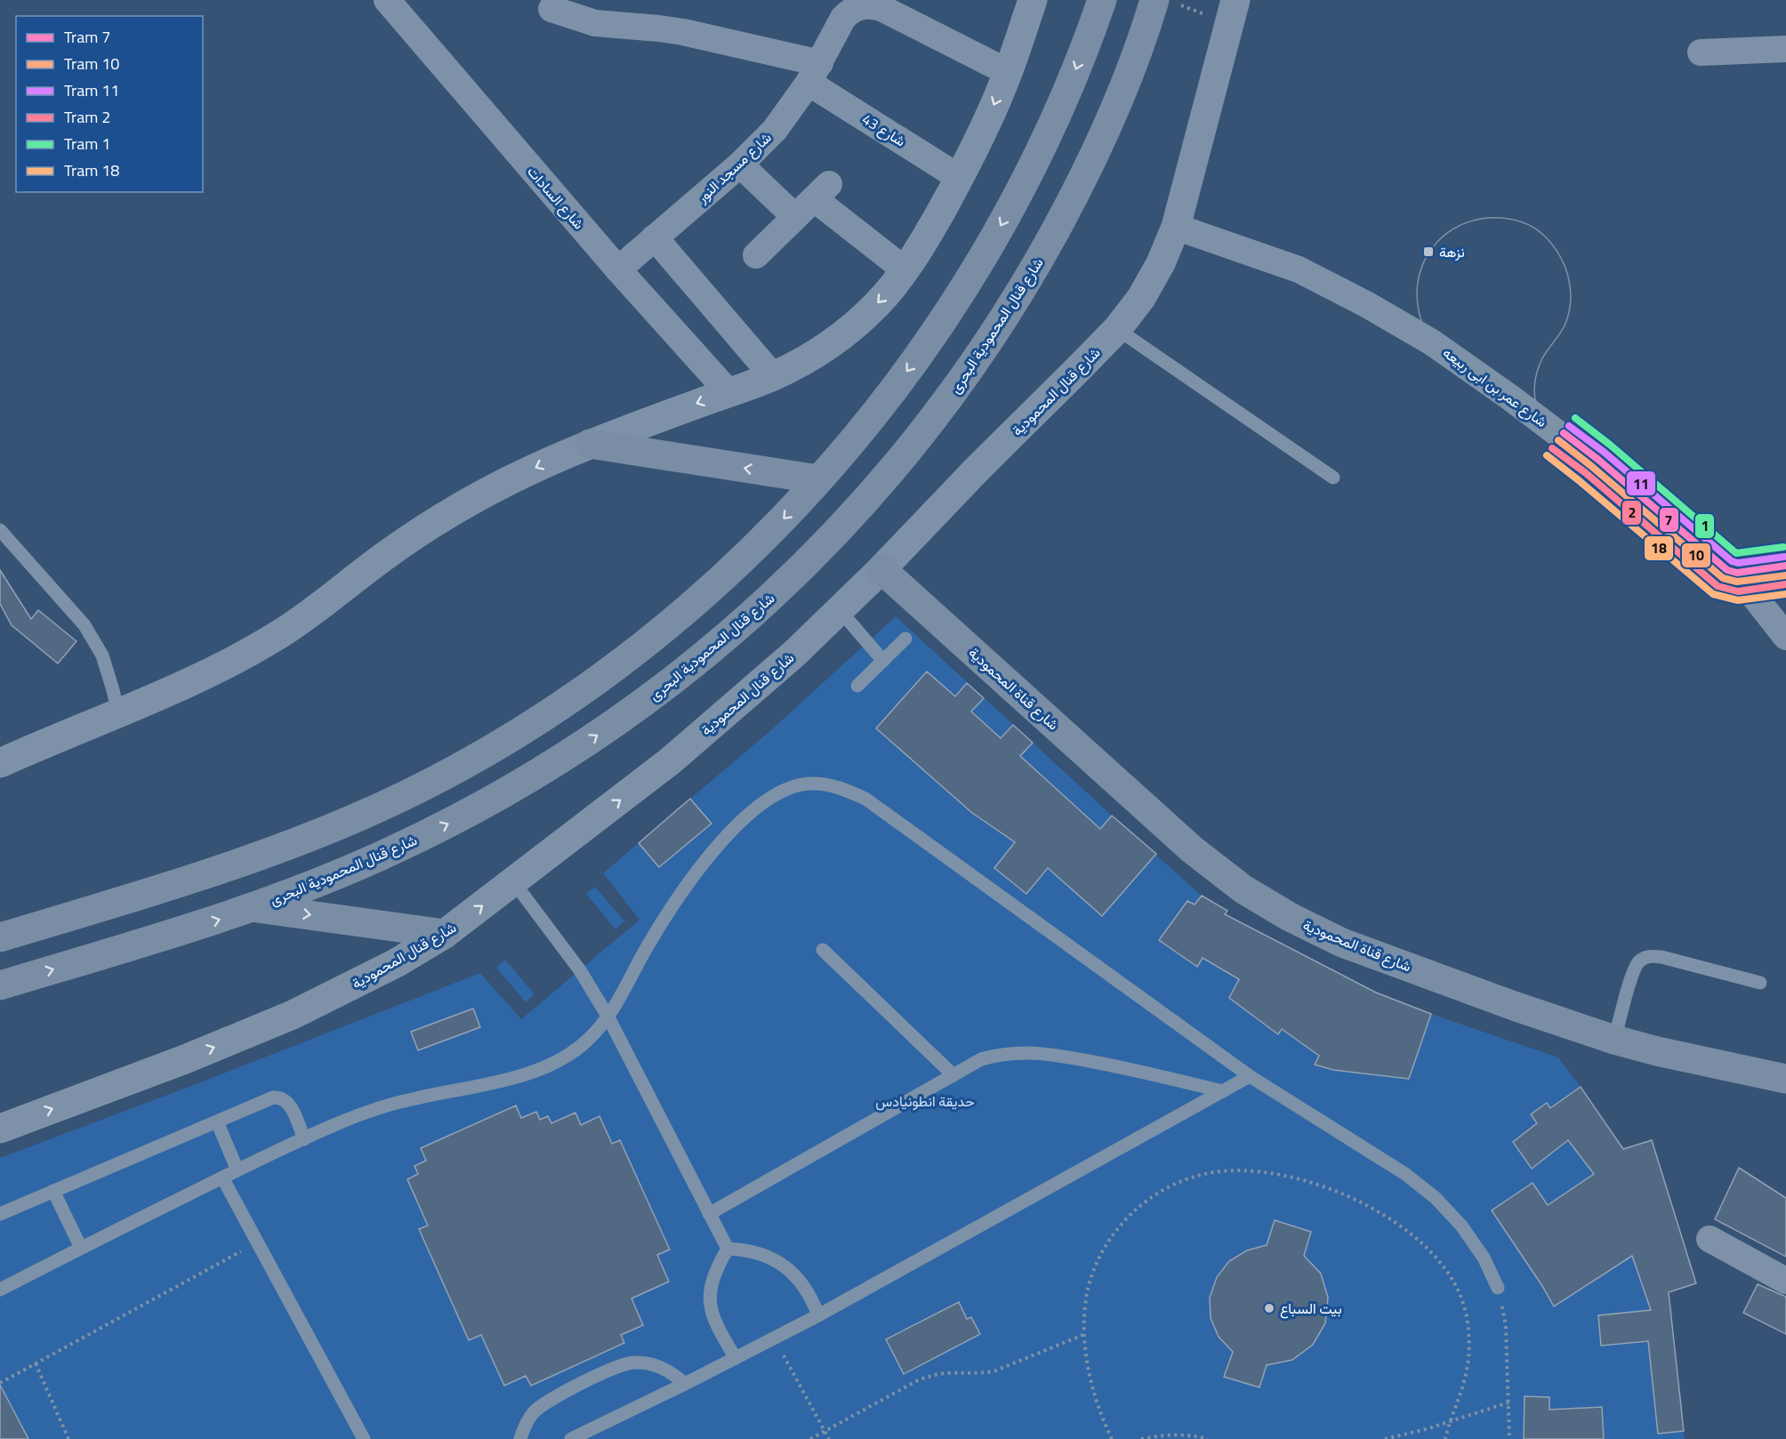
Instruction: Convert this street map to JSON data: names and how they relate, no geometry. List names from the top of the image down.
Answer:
{
  "streets": {
    "main road": ["شارع قنال المحمودية البحرى", "شارع قناة المحمودية"],
    "street": [
      "شارع 43",
      "شارع مسجد النور",
      "شارع السادات",
      "شارع عمر بن ابى ربيعه",
      "شارع قنال المحمودية"
    ]
  },
  "crossings": [
    ["شارع 43", "شارع مسجد النور"],
    ["شارع مسجد النور", "شارع السادات"],
    ["شارع عمر بن ابى ربيعه", "شارع قنال المحمودية"],
    ["شارع قنال المحمودية", "شارع قناة المحمودية"]
  ],
  "one_way": ["شارع قنال المحمودية"],
  "parks": ["حديقة انطونيادس"],
  "places": {
    "transit": ["نزهة"],
    "other": ["بيت السباع"]
  },
  "lines": [
    "tram line 1",
    "tram line 11",
    "tram line 7",
    "tram line 10",
    "tram line 2",
    "tram line 18"
  ],
  "legend": [
    "Tram 7",
    "Tram 10",
    "Tram 11",
    "Tram 2",
    "Tram 1",
    "Tram 18"
  ]
}
